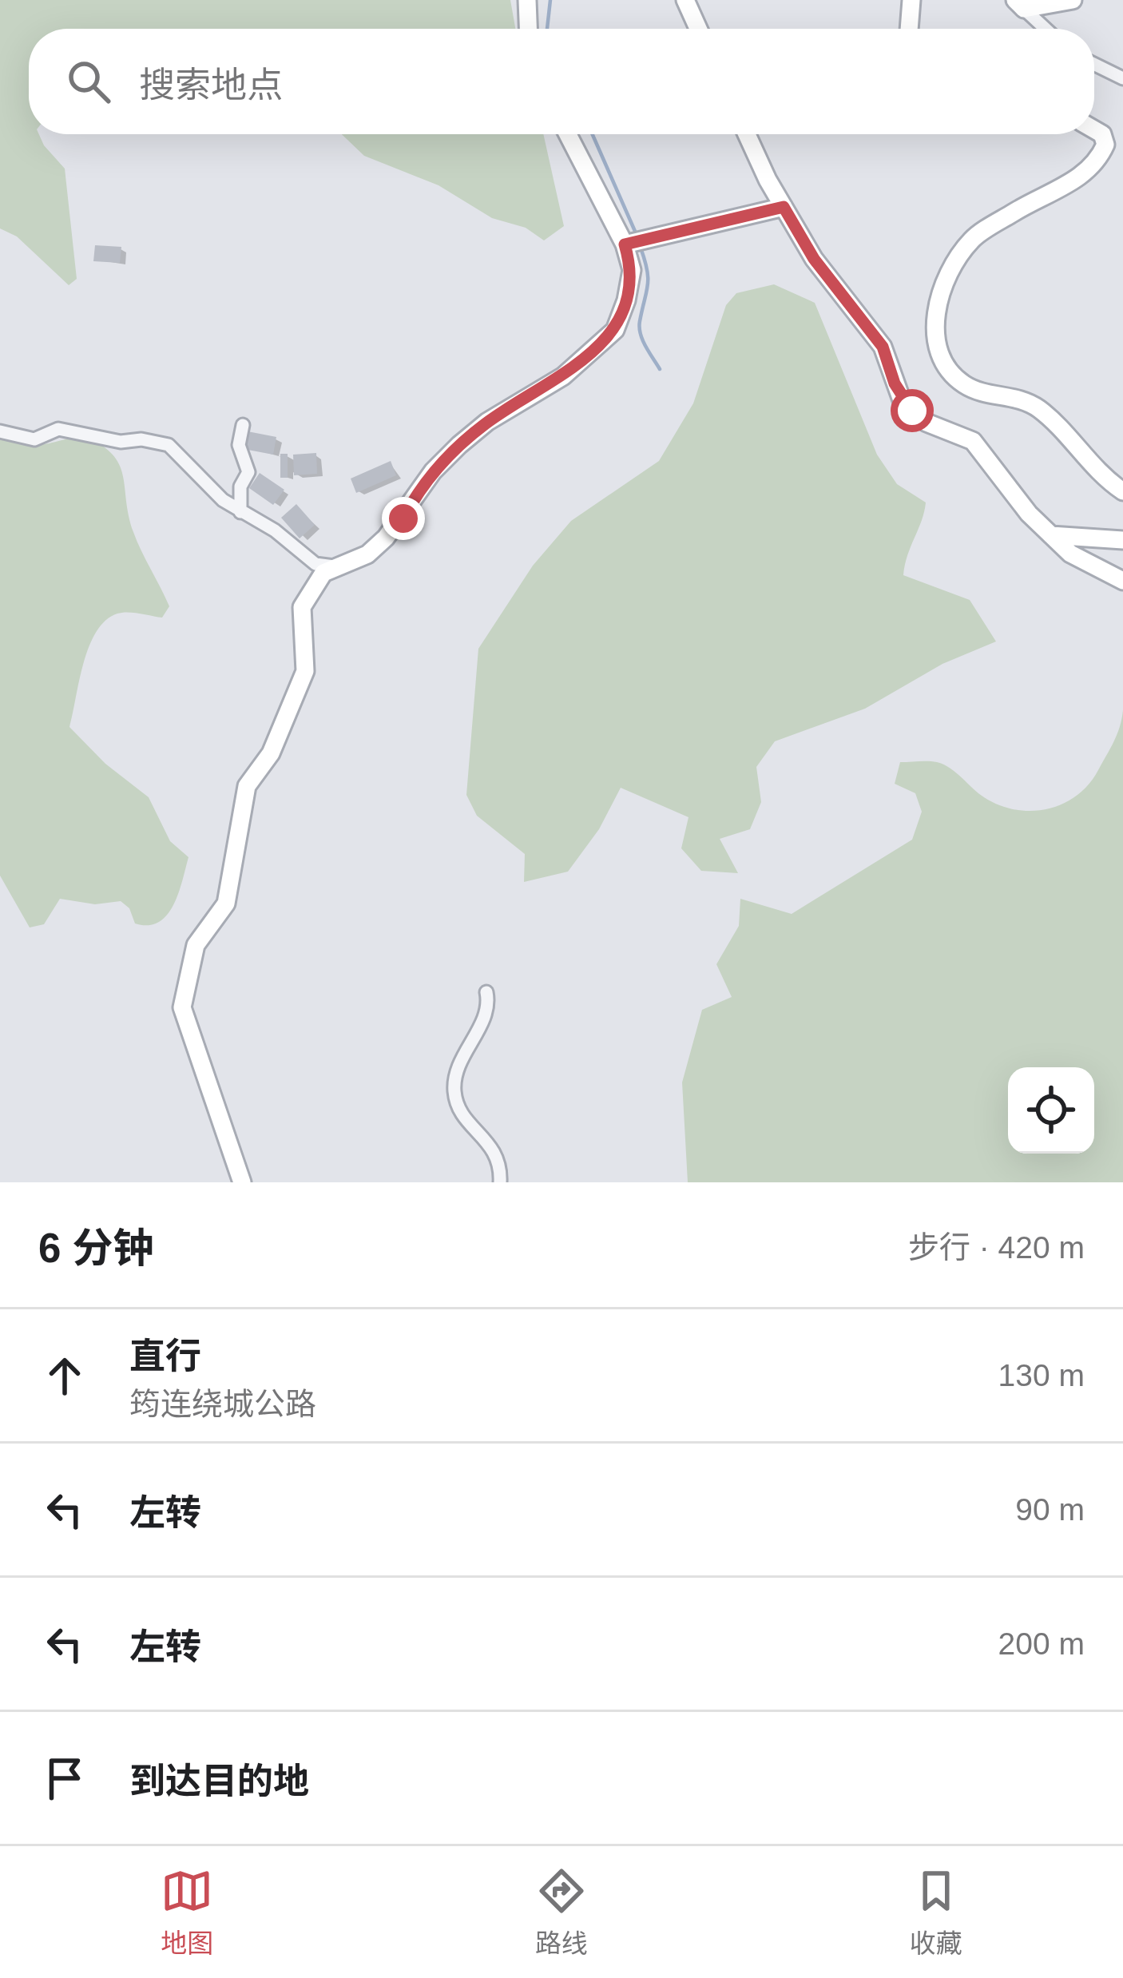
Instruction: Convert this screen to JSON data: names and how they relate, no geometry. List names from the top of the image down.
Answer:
{
  "page": {
    "search": "搜索地点",
    "heading": ["6 分钟", "步行 · 420 m"],
    "list": [
      ["直行", "筠连绕城公路", "130 m"],
      ["左转", "90 m"],
      ["左转", "200 m"],
      "到达目的地"
    ],
    "nav": ["地图", "路线", "收藏"]
  }
}
